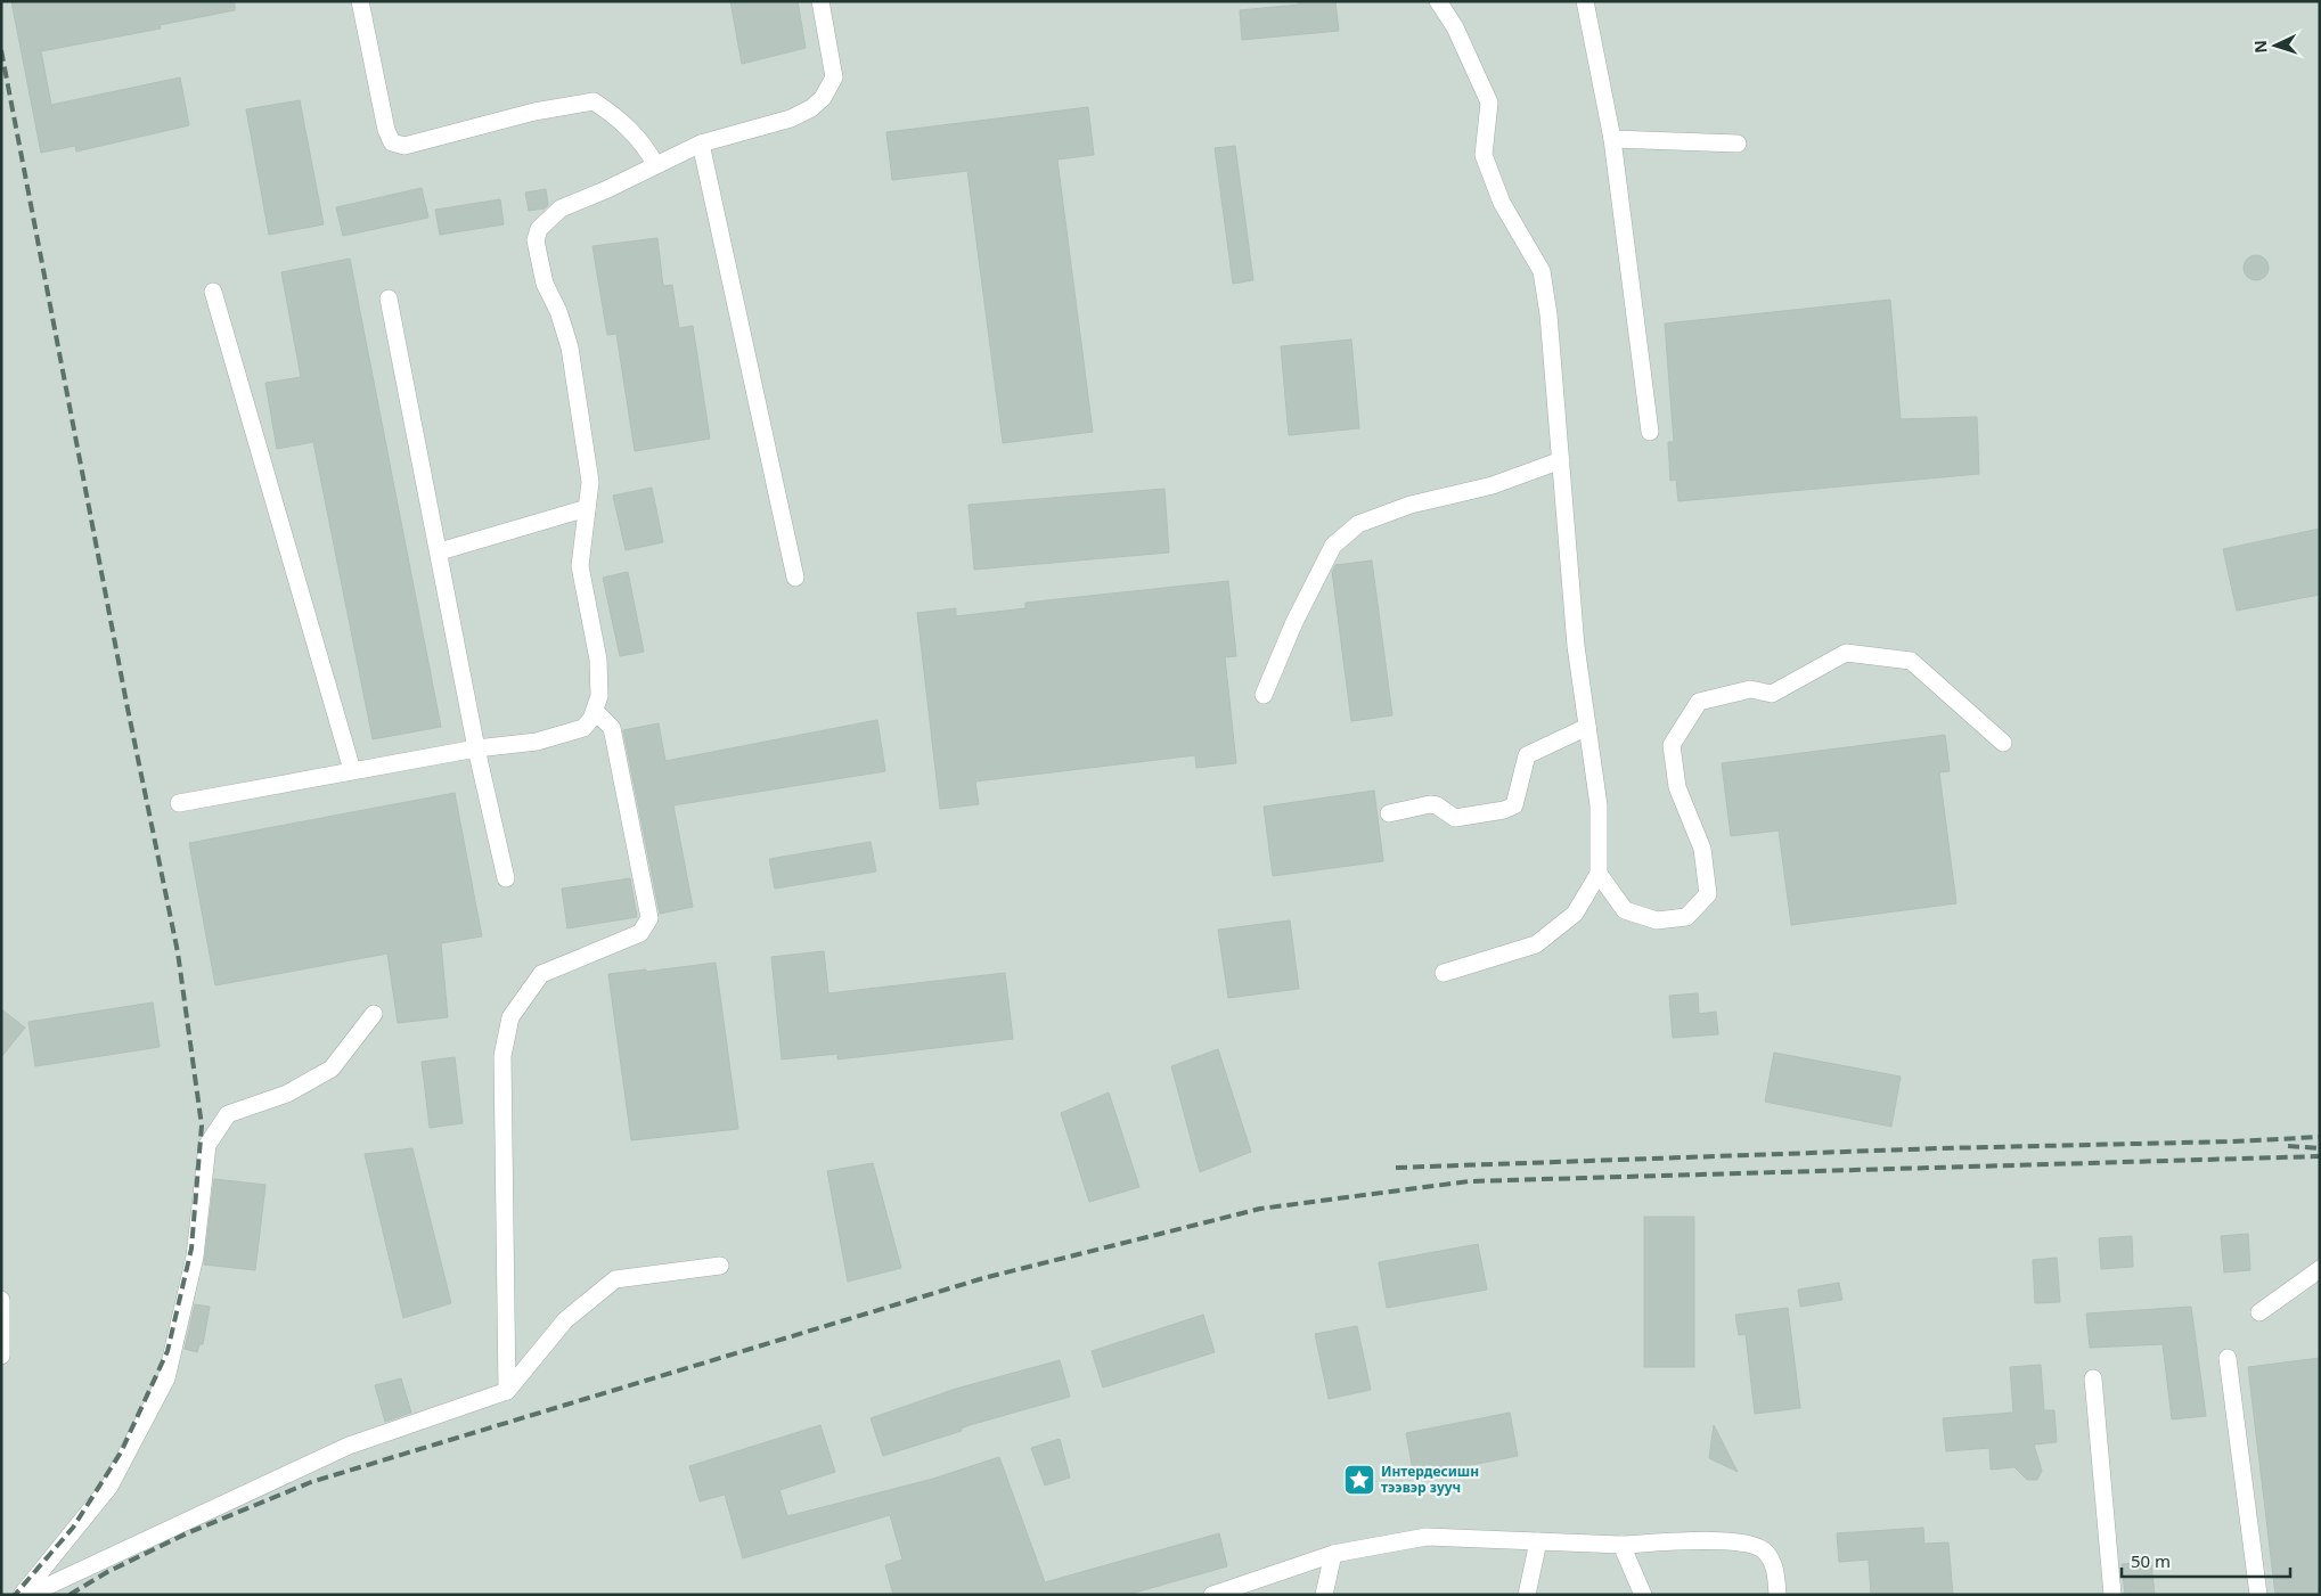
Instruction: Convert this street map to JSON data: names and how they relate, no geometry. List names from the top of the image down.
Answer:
{
  "places": {
    "place": ["Интердесишн тээвэр зууч"]
  },
  "scale_bar": "50 m",
  "north": "left"
}
